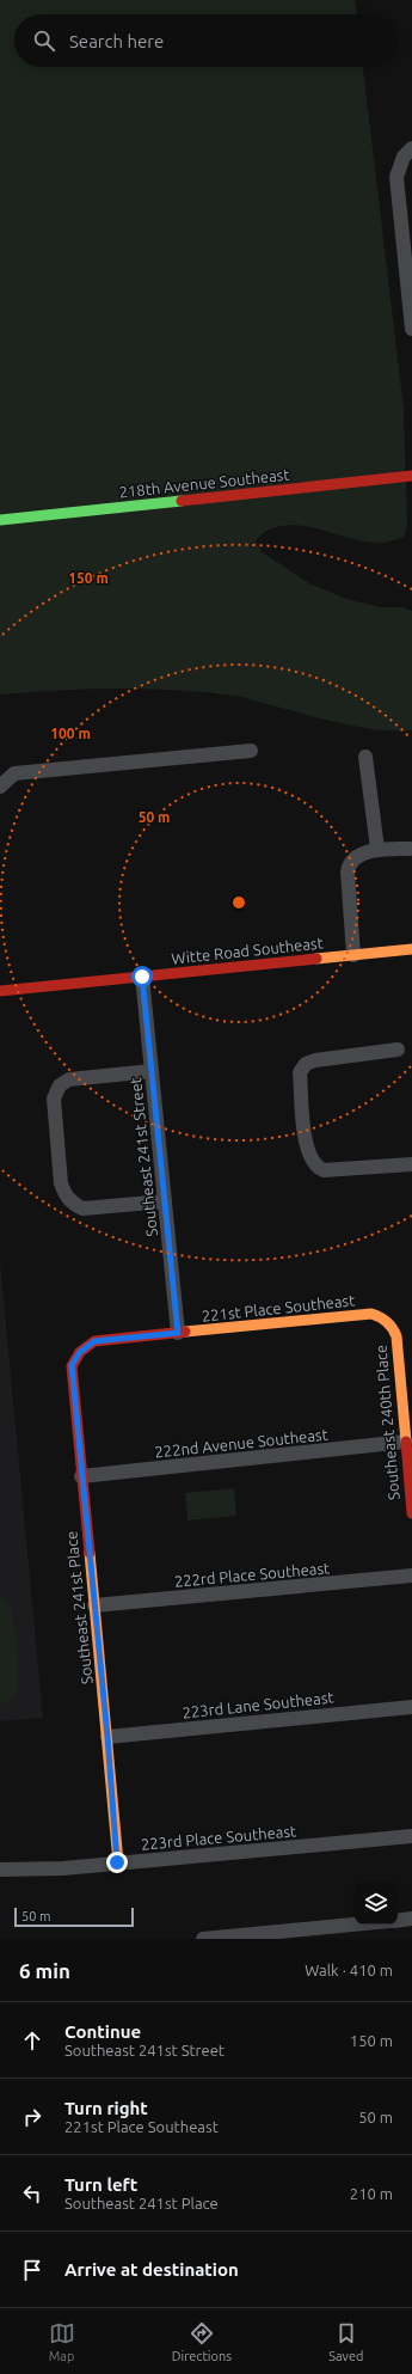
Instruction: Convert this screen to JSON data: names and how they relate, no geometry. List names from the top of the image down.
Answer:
{
  "streets": {
    "street": [
      "218th Avenue Southeast",
      "Witte Road Southeast",
      "Southeast 241st Street",
      "221st Place Southeast",
      "Southeast 240th Place",
      "222nd Avenue Southeast",
      "222rd Place Southeast",
      "Southeast 241st Place",
      "223rd Lane Southeast",
      "223rd Place Southeast"
    ]
  },
  "crossings": [
    ["Witte Road Southeast", "Southeast 241st Street"],
    ["Southeast 241st Street", "221st Place Southeast"],
    ["221st Place Southeast", "Southeast 240th Place"],
    ["221st Place Southeast", "Southeast 241st Place"],
    ["Southeast 240th Place", "222nd Avenue Southeast"],
    ["222nd Avenue Southeast", "Southeast 241st Place"],
    ["222rd Place Southeast", "Southeast 241st Place"],
    ["Southeast 241st Place", "223rd Lane Southeast"],
    ["Southeast 241st Place", "223rd Place Southeast"]
  ],
  "scale_bar": "50 m",
  "page": {
    "search": "Search here",
    "scale": "50 m",
    "heading": ["6 min", "Walk · 410 m"],
    "list": [
      ["Continue", "Southeast 241st Street", "150 m"],
      ["Turn right", "221st Place Southeast", "50 m"],
      ["Turn left", "Southeast 241st Place", "210 m"],
      "Arrive at destination"
    ],
    "nav": ["Map", "Directions", "Saved"]
  },
  "rings": ["150 m", "100 m", "50 m"]
}
